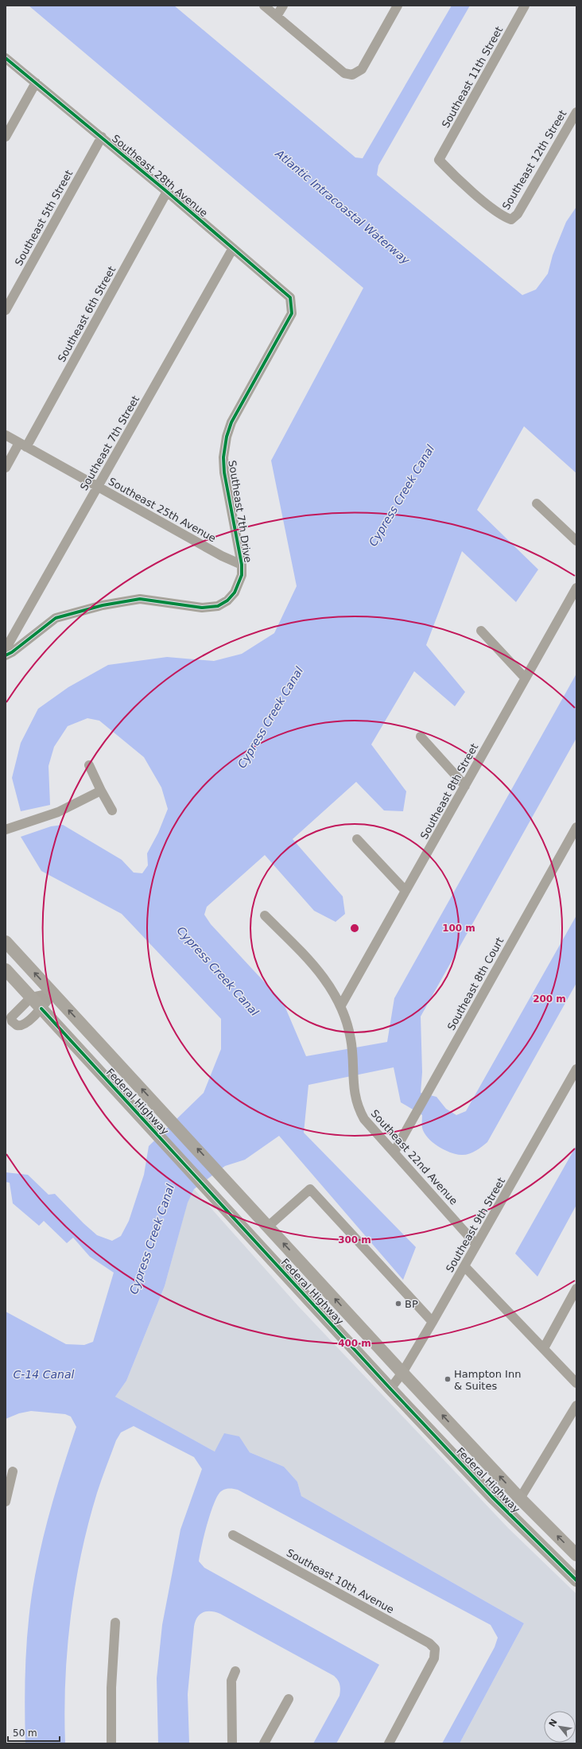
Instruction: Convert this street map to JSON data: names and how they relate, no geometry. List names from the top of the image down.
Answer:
{
  "streets": {
    "main road": ["Federal Highway"],
    "street": [
      "Southeast 11th Street",
      "Southeast 12th Street",
      "Southeast 28th Avenue",
      "Southeast 5th Street",
      "Southeast 6th Street",
      "Southeast 7th Street",
      "Southeast 25th Avenue",
      "Southeast 7th Drive",
      "Southeast 8th Street",
      "Southeast 8th Court",
      "Southeast 22nd Avenue",
      "Southeast 9th Street",
      "Southeast 10th Avenue"
    ]
  },
  "crossings": [
    ["Southeast 11th Street", "Southeast 12th Street"],
    ["Southeast 28th Avenue", "Southeast 5th Street"],
    ["Southeast 28th Avenue", "Southeast 6th Street"],
    ["Southeast 28th Avenue", "Southeast 7th Street"],
    ["Southeast 28th Avenue", "Southeast 7th Drive"],
    ["Southeast 6th Street", "Southeast 25th Avenue"],
    ["Southeast 7th Street", "Southeast 25th Avenue"],
    ["Southeast 25th Avenue", "Southeast 7th Drive"],
    ["Southeast 8th Street", "Southeast 22nd Avenue"],
    ["Southeast 8th Court", "Southeast 22nd Avenue"],
    ["Federal Highway", "Southeast 9th Street"],
    ["Southeast 22nd Avenue", "Southeast 9th Street"]
  ],
  "water": ["Atlantic Intracoastal Waterway", "Cypress Creek Canal", "C-14 Canal"],
  "places": ["BP", "Hampton Inn & Suites"],
  "scale_bar": "50 m",
  "north": "top left",
  "rings": [
    "100 m",
    "200 m",
    "300 m",
    "400 m"
  ]
}
